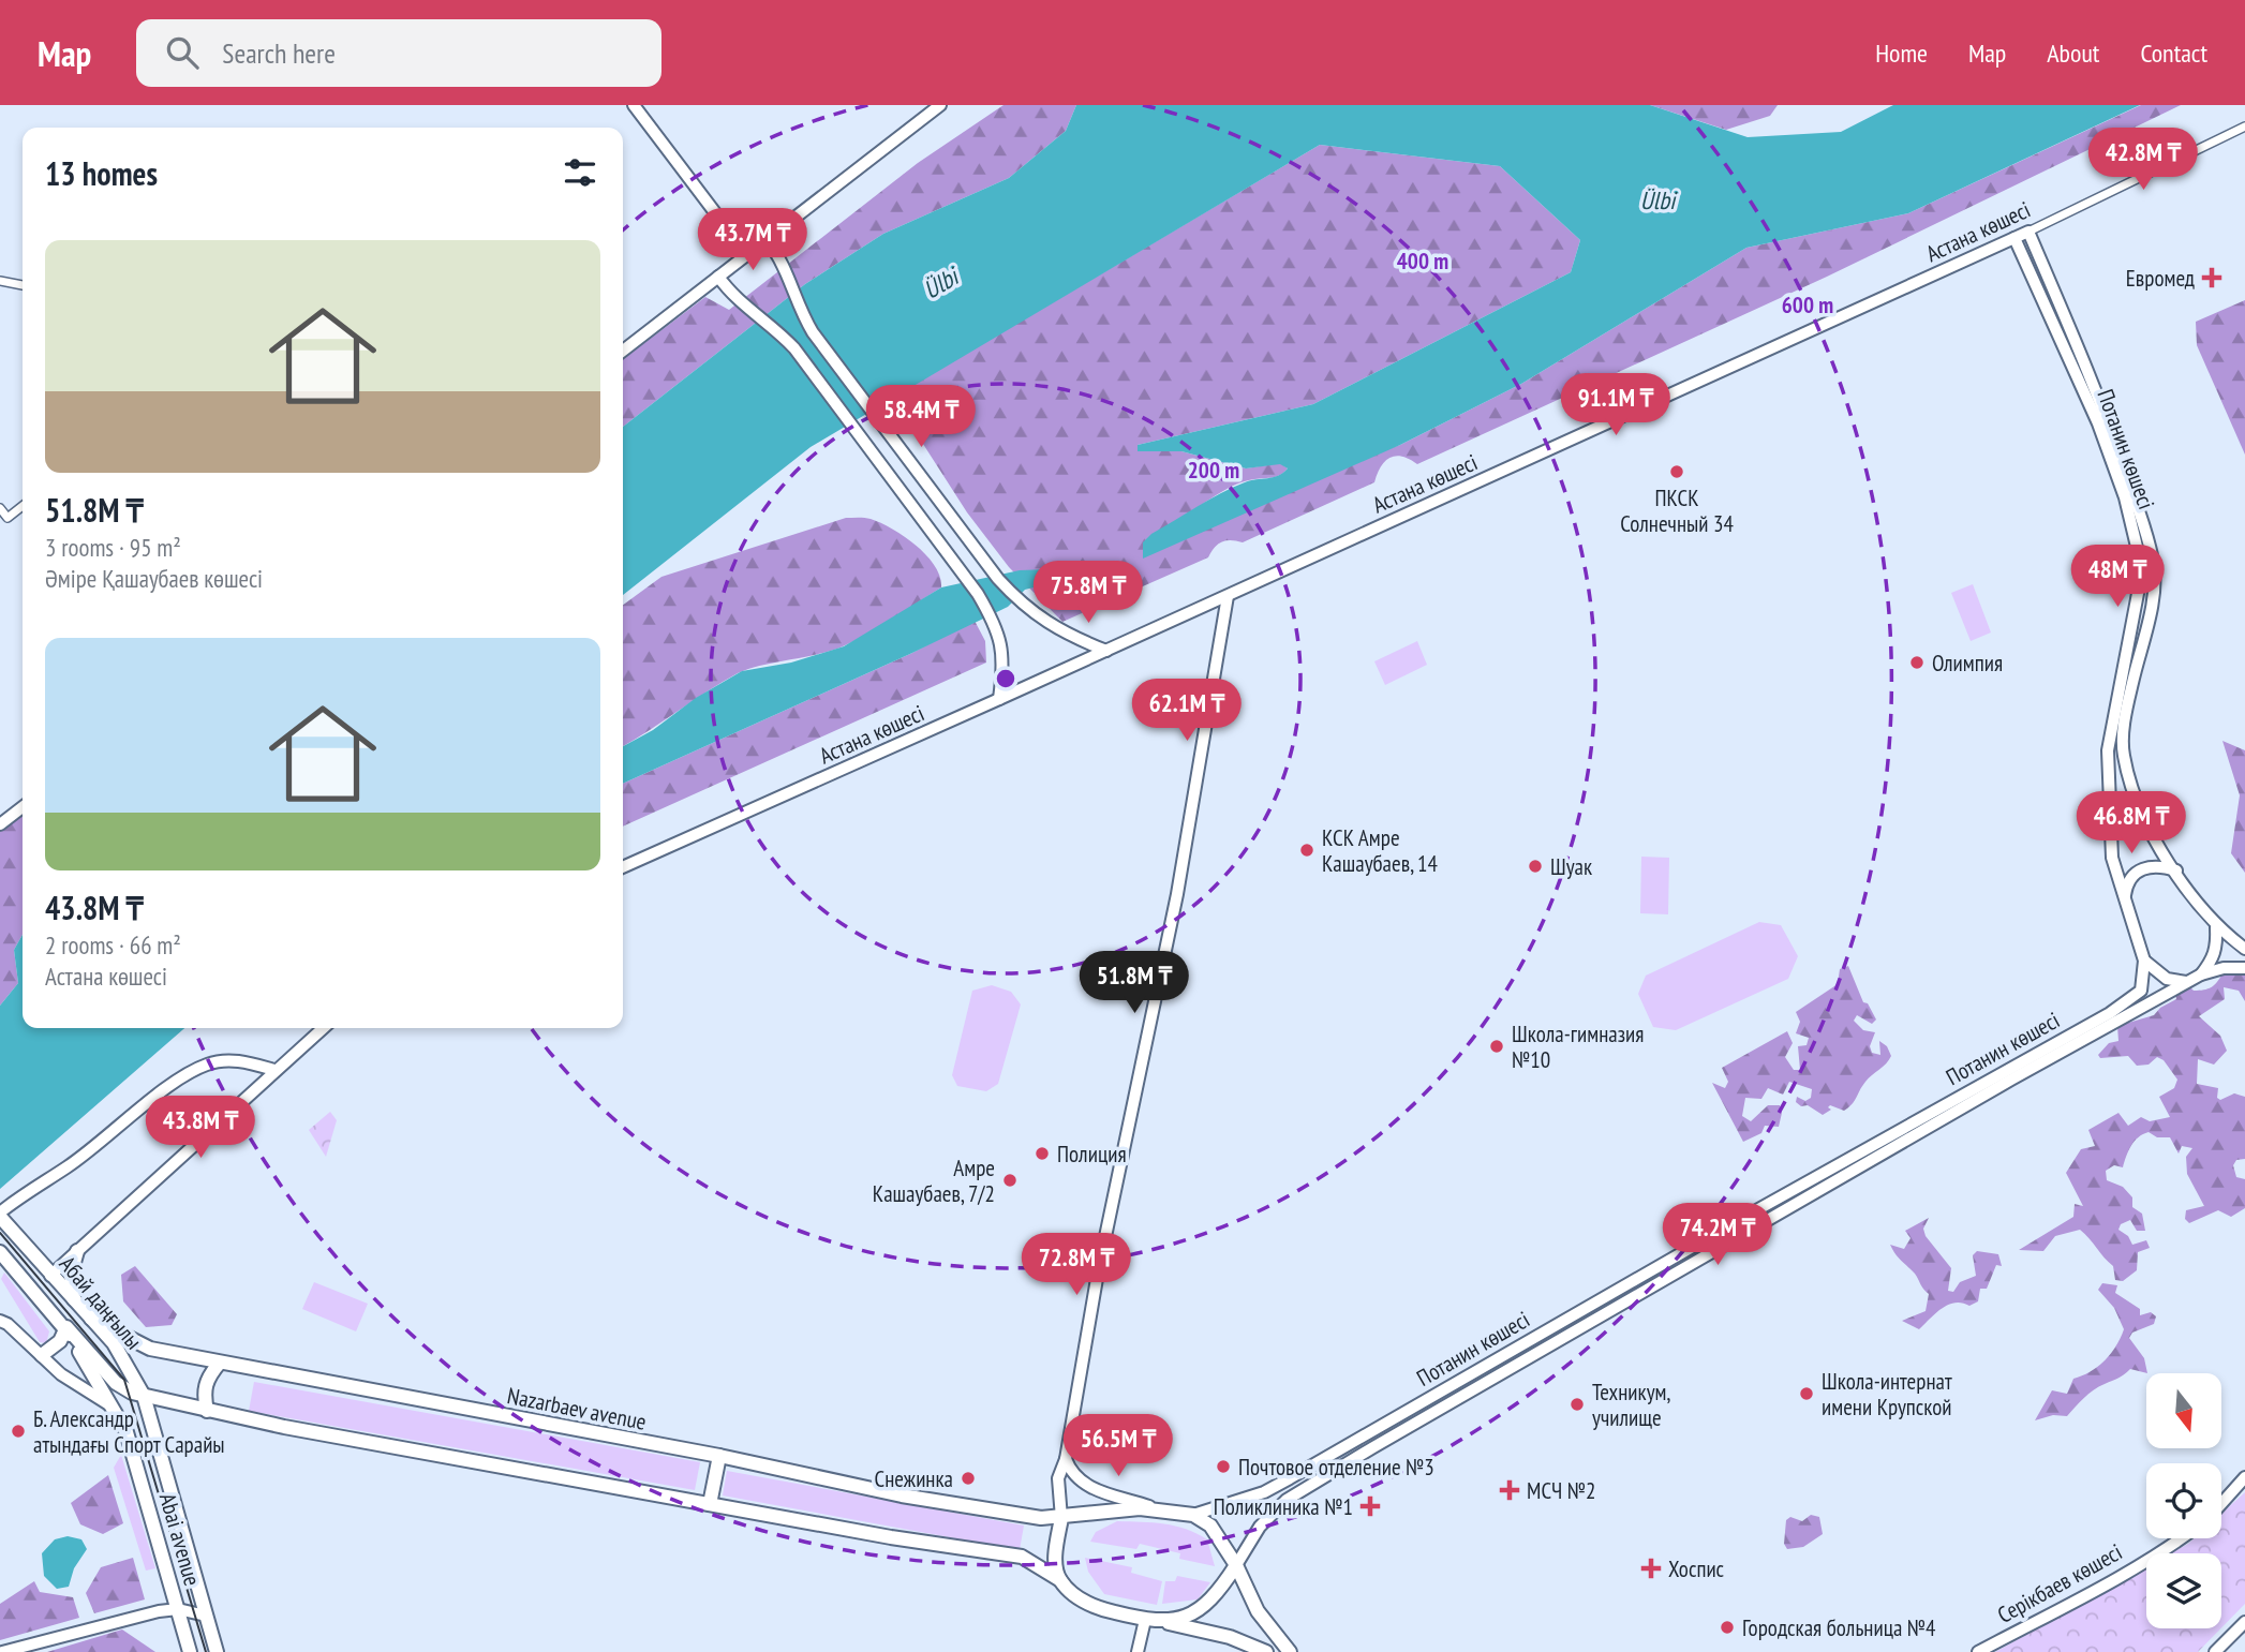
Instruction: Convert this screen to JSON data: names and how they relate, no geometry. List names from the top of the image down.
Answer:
{
  "streets": {
    "main road": [
      "Астана көшесі",
      "Потанин көшесі",
      "Абай даңғылы",
      "Nazarbaev avenue",
      "Abai avenue",
      "Серікбаев көшесі"
    ]
  },
  "crossings": [
    ["Астана көшесі", "Потанин көшесі"],
    ["Потанин көшесі", "Nazarbaev avenue"],
    ["Абай даңғылы", "Nazarbaev avenue"],
    ["Абай даңғылы", "Abai avenue"]
  ],
  "water": ["Ülbi"],
  "places": {
    "health": [
      "Евромед",
      "МСЧ №2",
      "Поликлиника №1",
      "Хоспис"
    ],
    "other": [
      "ПКСК Солнечный 34",
      "Олимпия",
      "КСК Амре Кашаубаев, 14",
      "Шуак",
      "Школа-гимназия №10",
      "Полиция",
      "Амре Кашаубаев, 7/2",
      "Школа-интернат имени Крупской",
      "Техникум, училище",
      "Б. Александр атындағы Спорт Сарайы",
      "Почтовое отделение №3",
      "Снежинка",
      "Городская больница №4"
    ]
  },
  "north": "bottom",
  "page": {
    "header": "Map",
    "search": "Search here",
    "nav": [
      "Home",
      "Map",
      "About",
      "Contact"
    ],
    "price": [
      "42.8M ₸",
      "43.7M ₸",
      "91.1M ₸",
      "58.4M ₸",
      "48M ₸",
      "75.8M ₸",
      "62.1M ₸",
      "46.8M ₸",
      "51.8M ₸",
      "43.8M ₸",
      "74.2M ₸",
      "72.8M ₸",
      "56.5M ₸"
    ],
    "heading": "13 homes",
    "list": [
      {
        "name": "51.8M ₸",
        "note": "3 rooms · 95 m² · Әміре Қашаубаев көшесі"
      },
      {
        "name": "43.8M ₸",
        "note": "2 rooms · 66 m² · Астана көшесі"
      }
    ]
  },
  "rings": ["400 m", "600 m", "200 m"]
}
